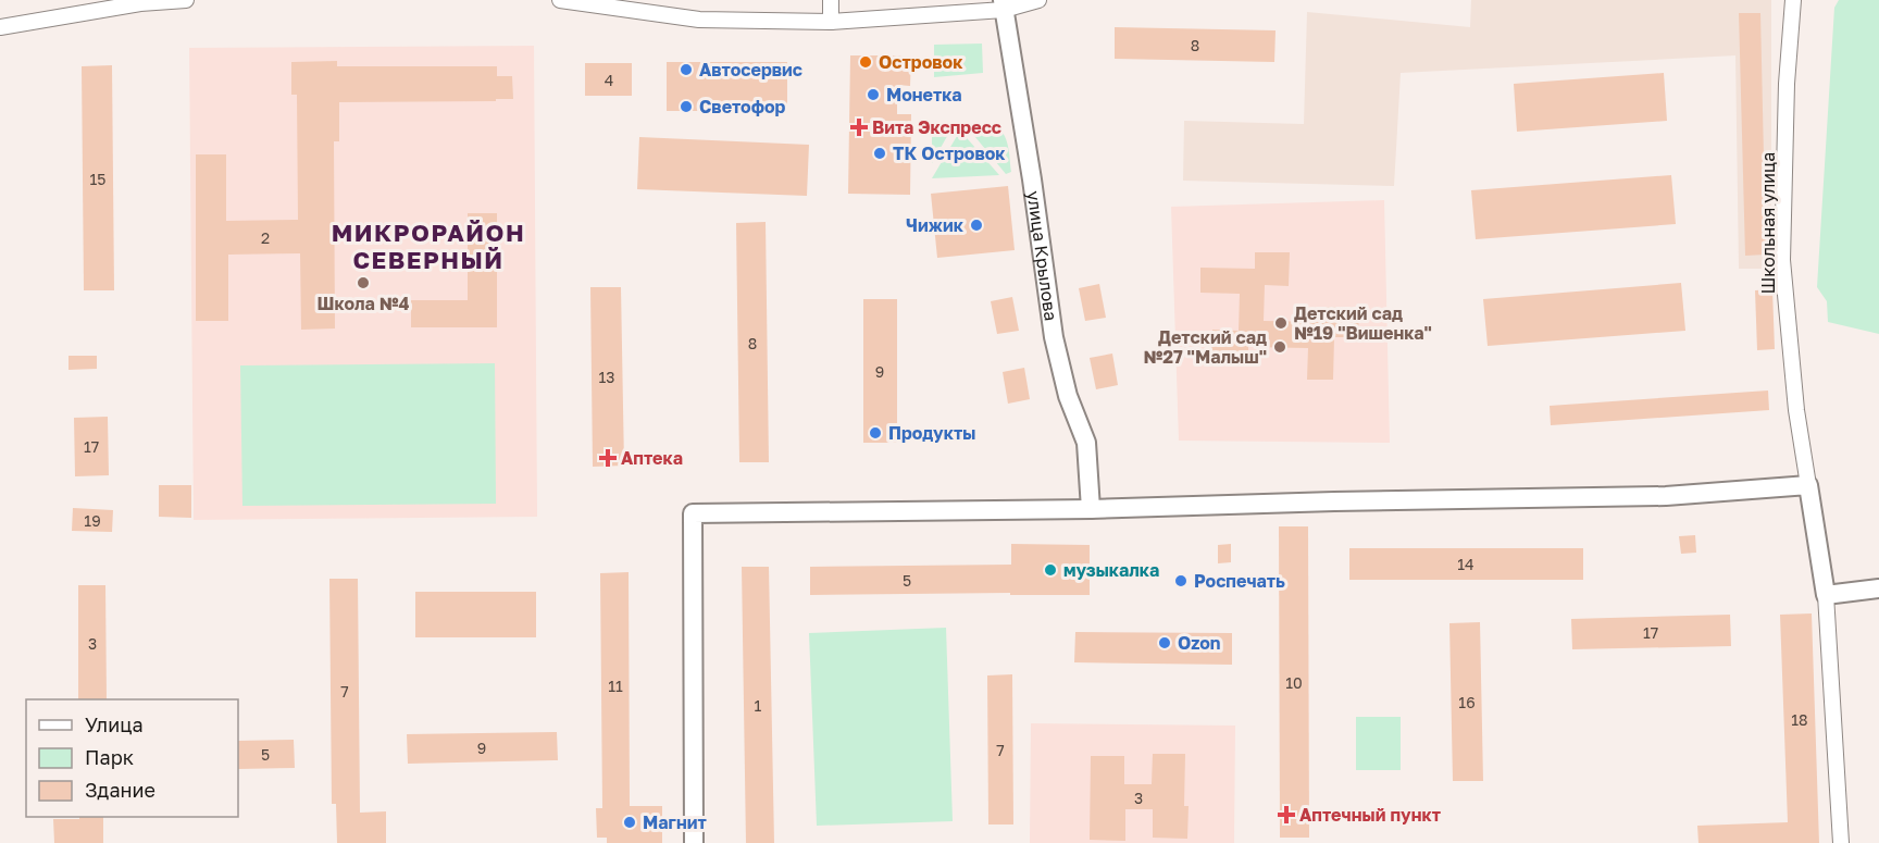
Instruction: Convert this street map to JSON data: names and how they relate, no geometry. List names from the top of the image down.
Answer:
{
  "streets": {
    "street": ["Школьная улица", "улица Крылова"]
  },
  "districts": ["МИКРОРАЙОН СЕВЕРНЫЙ"],
  "places": {
    "other": [
      "Островок",
      "Автосервис",
      "Монетка",
      "Светофор",
      "ТК Островок",
      "Чижик",
      "Школа №4",
      "Детский сад №19 \"Вишенка\"",
      "Детский сад №27 \"Малыш\"",
      "Продукты",
      "музыкалка",
      "Роспечать",
      "Ozon",
      "Магнит"
    ],
    "health": ["Вита Экспресс", "Аптека", "Аптечный пункт"]
  },
  "house_numbers": [
    "8",
    "4",
    "15",
    "2",
    "8",
    "9",
    "13",
    "17",
    "19",
    "14",
    "5",
    "17",
    "3",
    "10",
    "11",
    "7",
    "16",
    "1",
    "18",
    "9",
    "7",
    "5",
    "3"
  ],
  "legend": ["Улица", "Парк", "Здание"]
}
